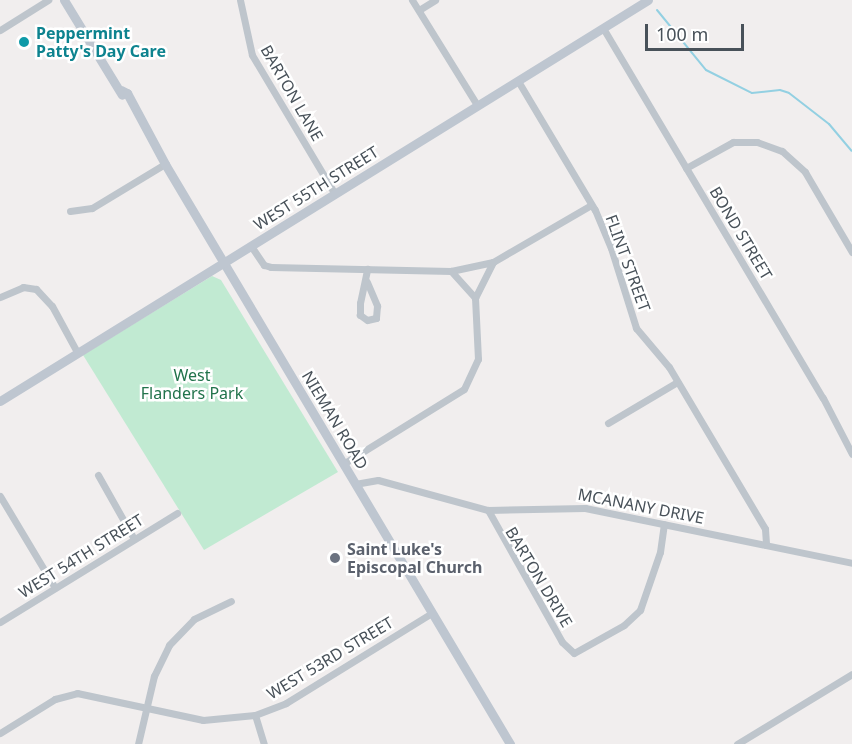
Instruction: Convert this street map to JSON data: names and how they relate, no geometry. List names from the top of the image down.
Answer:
{
  "streets": {
    "main road": ["WEST 55TH STREET", "NIEMAN ROAD"],
    "street": [
      "BARTON LANE",
      "BOND STREET",
      "FLINT STREET",
      "MCANANY DRIVE",
      "WEST 54TH STREET",
      "BARTON DRIVE",
      "WEST 53RD STREET"
    ]
  },
  "crossings": [
    ["BARTON LANE", "WEST 55TH STREET"],
    ["WEST 55TH STREET", "BOND STREET"],
    ["WEST 55TH STREET", "FLINT STREET"],
    ["WEST 55TH STREET", "NIEMAN ROAD"],
    ["FLINT STREET", "MCANANY DRIVE"],
    ["NIEMAN ROAD", "MCANANY DRIVE"],
    ["NIEMAN ROAD", "WEST 53RD STREET"],
    ["MCANANY DRIVE", "BARTON DRIVE"]
  ],
  "parks": ["West Flanders Park"],
  "places": ["Peppermint Patty's Day Care", "Saint Luke's Episcopal Church"],
  "scale_bar": "100 m"
}
